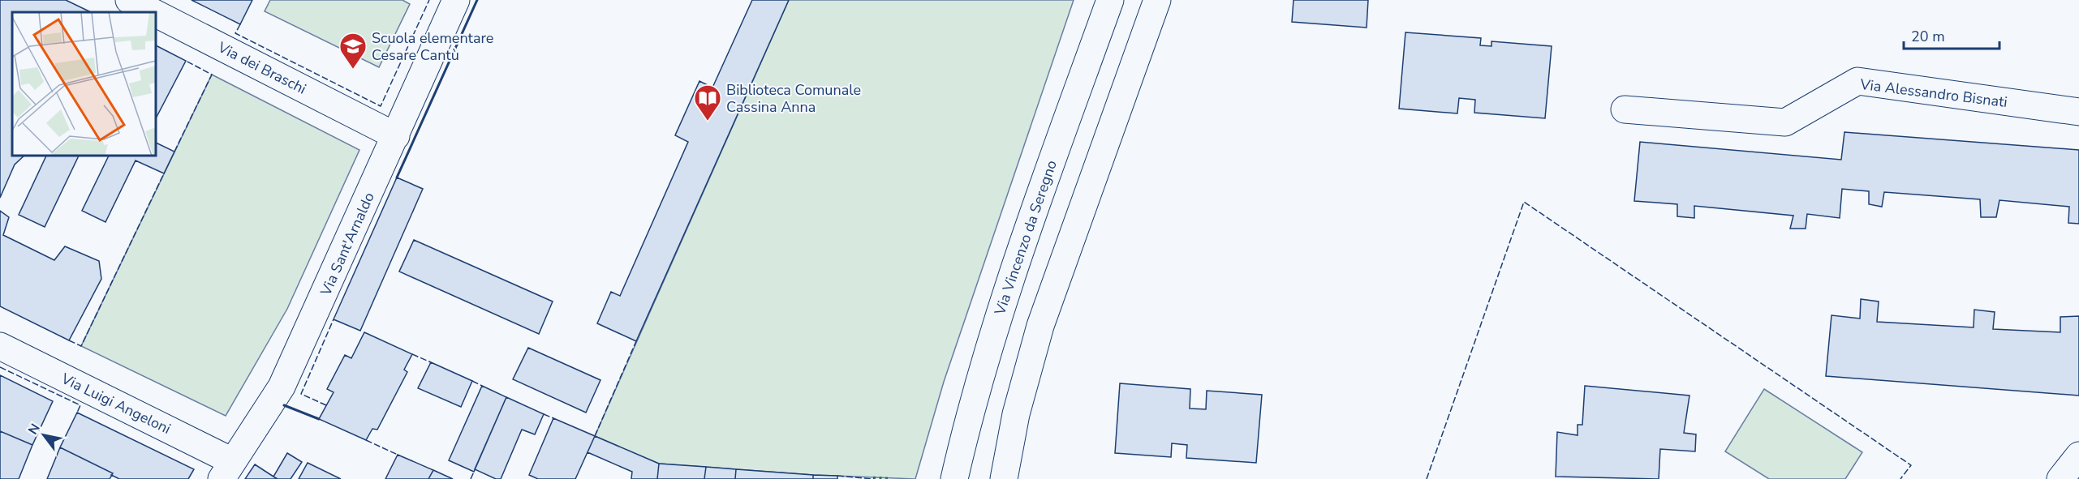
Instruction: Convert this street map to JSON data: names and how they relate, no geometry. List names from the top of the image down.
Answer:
{
  "streets": {
    "street": [
      "Via dei Braschi",
      "Via Alessandro Bisnati",
      "Via Vincenzo da Seregno",
      "Via Sant'Arnaldo",
      "Via Luigi Angeloni"
    ]
  },
  "crossings": [
    ["Via dei Braschi", "Via Sant'Arnaldo"],
    ["Via Sant'Arnaldo", "Via Luigi Angeloni"]
  ],
  "places": {
    "school or university": ["Scuola elementare Cesare Cantù"],
    "library": ["Biblioteca Comunale Cassina Anna"]
  },
  "scale_bar": "20 m",
  "north": "top left"
}
